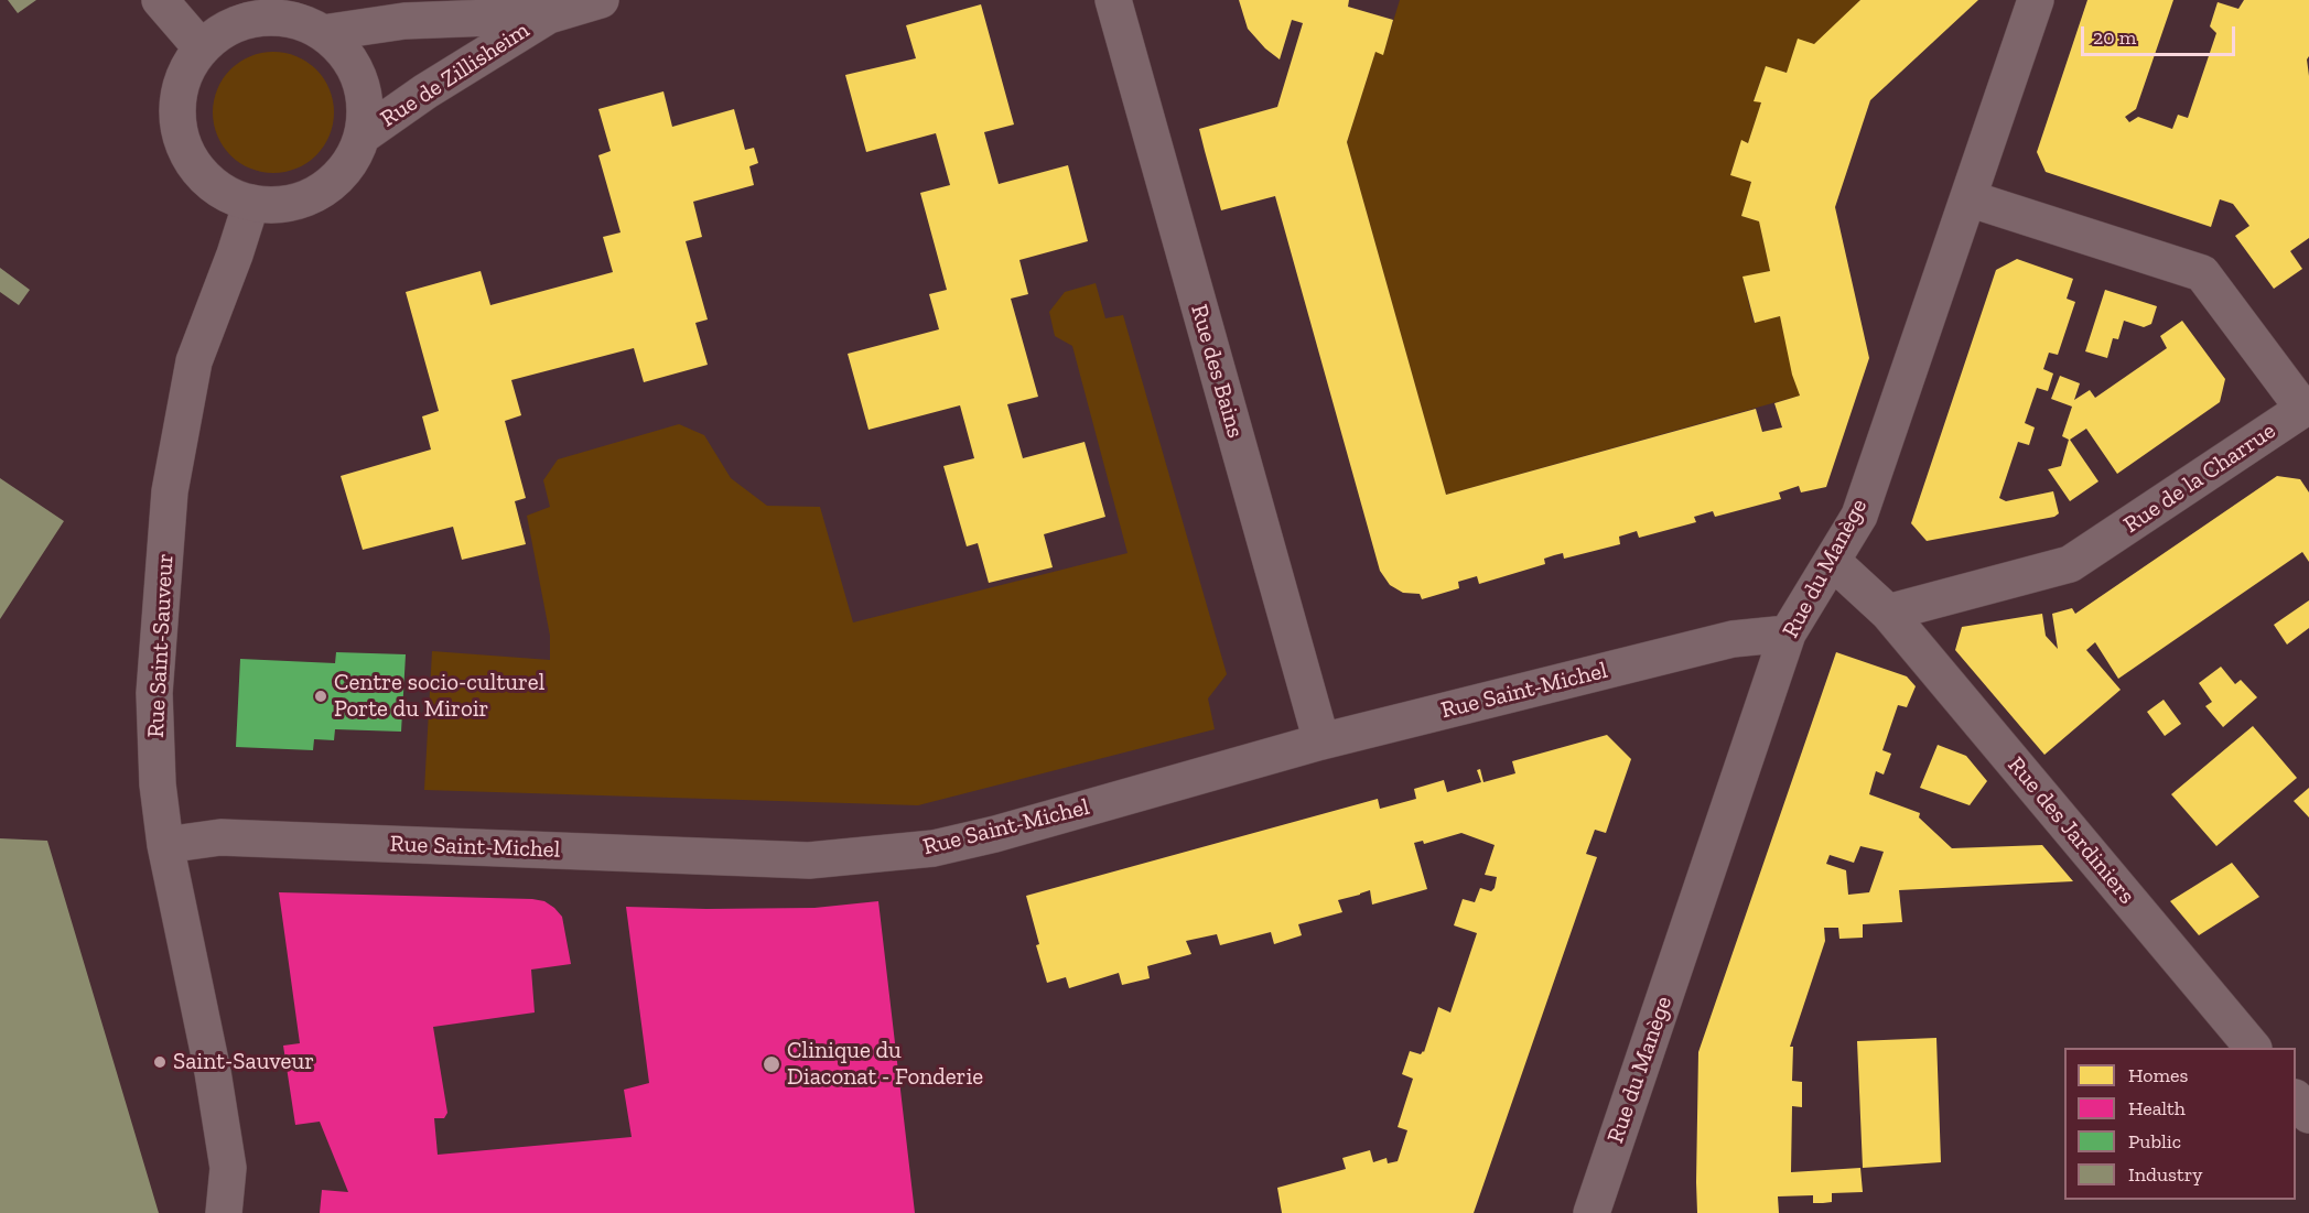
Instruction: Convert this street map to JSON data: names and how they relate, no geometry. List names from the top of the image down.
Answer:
{
  "streets": {
    "street": [
      "Rue de Zillisheim",
      "Rue des Bains",
      "Rue de la Charrue",
      "Rue du Manège",
      "Rue Saint-Sauveur",
      "Rue Saint-Michel",
      "Rue des Jardiniers"
    ]
  },
  "crossings": [
    ["Rue de Zillisheim", "Rue Saint-Sauveur"],
    ["Rue des Bains", "Rue Saint-Michel"],
    ["Rue de la Charrue", "Rue du Manège"],
    ["Rue de la Charrue", "Rue des Jardiniers"],
    ["Rue du Manège", "Rue Saint-Michel"],
    ["Rue Saint-Sauveur", "Rue Saint-Michel"]
  ],
  "places": ["Centre socio-culturel Porte du Miroir", "Saint-Sauveur", "Clinique du Diaconat - Fonderie"],
  "legend": [
    "Homes",
    "Health",
    "Public",
    "Industry"
  ],
  "scale_bar": "20 m"
}
